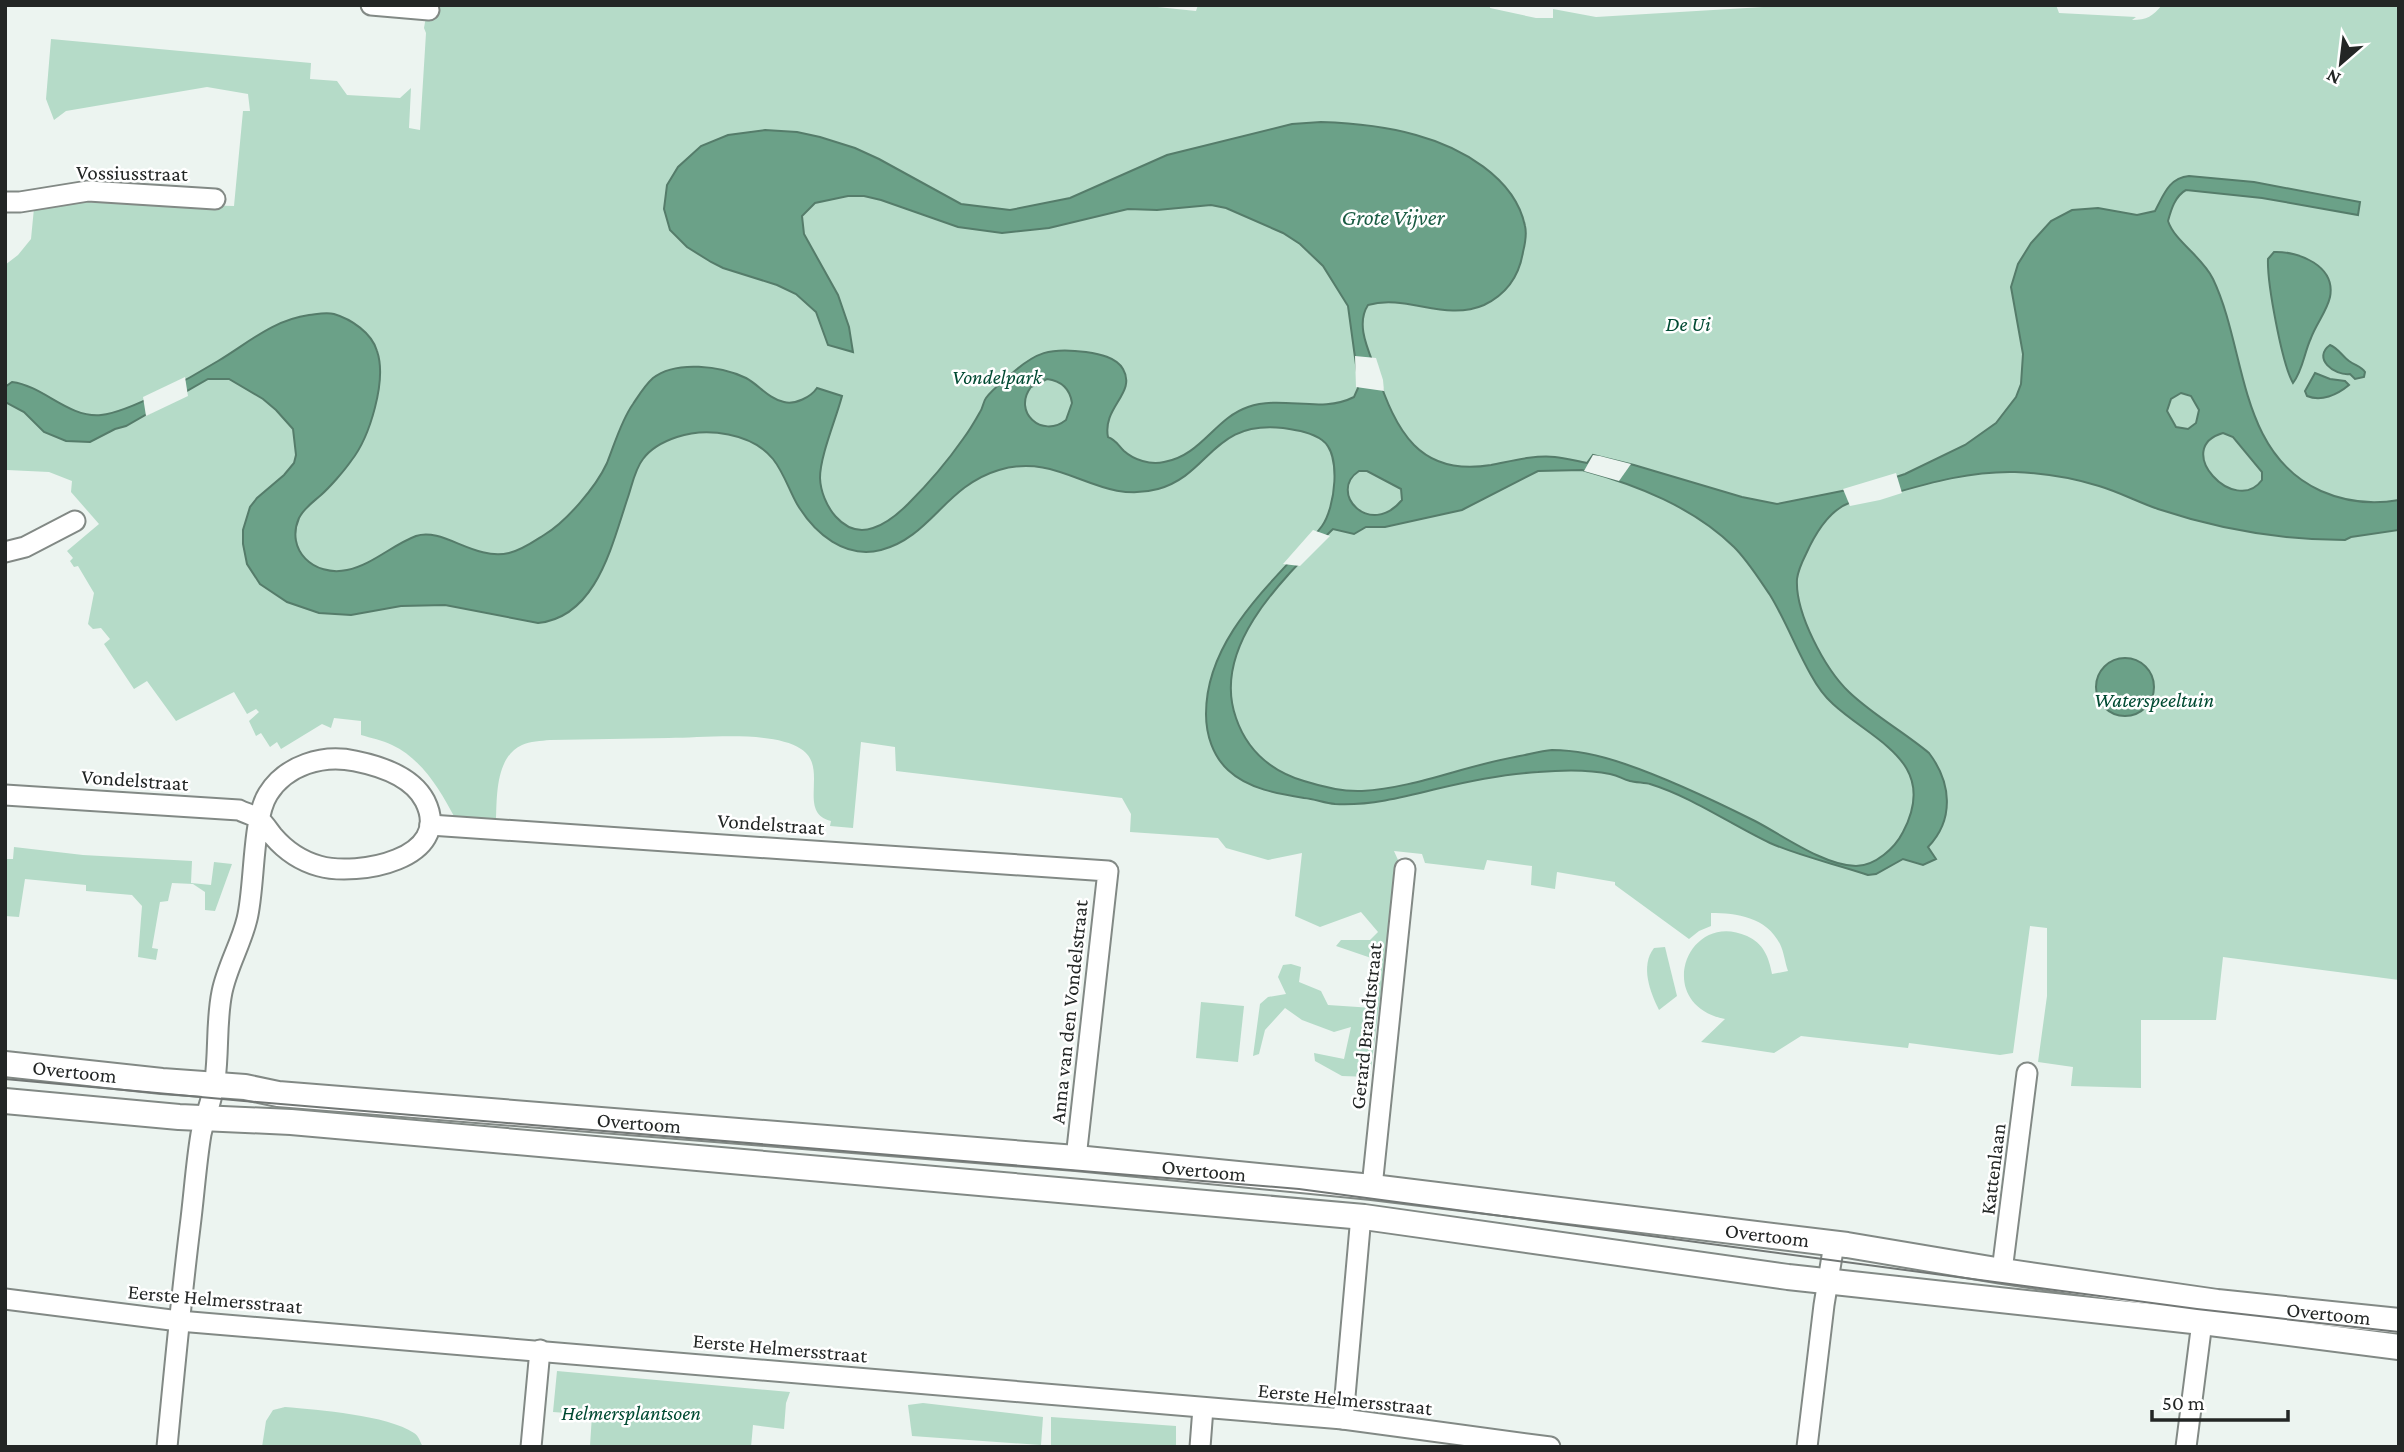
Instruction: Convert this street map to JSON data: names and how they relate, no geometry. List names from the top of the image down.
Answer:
{
  "streets": {
    "main road": ["Overtoom"],
    "street": [
      "Vossiusstraat",
      "Vondelstraat",
      "Anna van den Vondelstraat",
      "Gerard Brandtstraat",
      "Kattenlaan",
      "Eerste Helmersstraat"
    ]
  },
  "crossings": [
    ["Vondelstraat", "Anna van den Vondelstraat"],
    ["Anna van den Vondelstraat", "Overtoom"],
    ["Gerard Brandtstraat", "Overtoom"],
    ["Overtoom", "Kattenlaan"]
  ],
  "water": ["Grote Vijver"],
  "parks": [
    "De Ui",
    "Vondelpark",
    "Waterspeeltuin",
    "Helmersplantsoen"
  ],
  "scale_bar": "50 m",
  "north": "bottom left"
}
